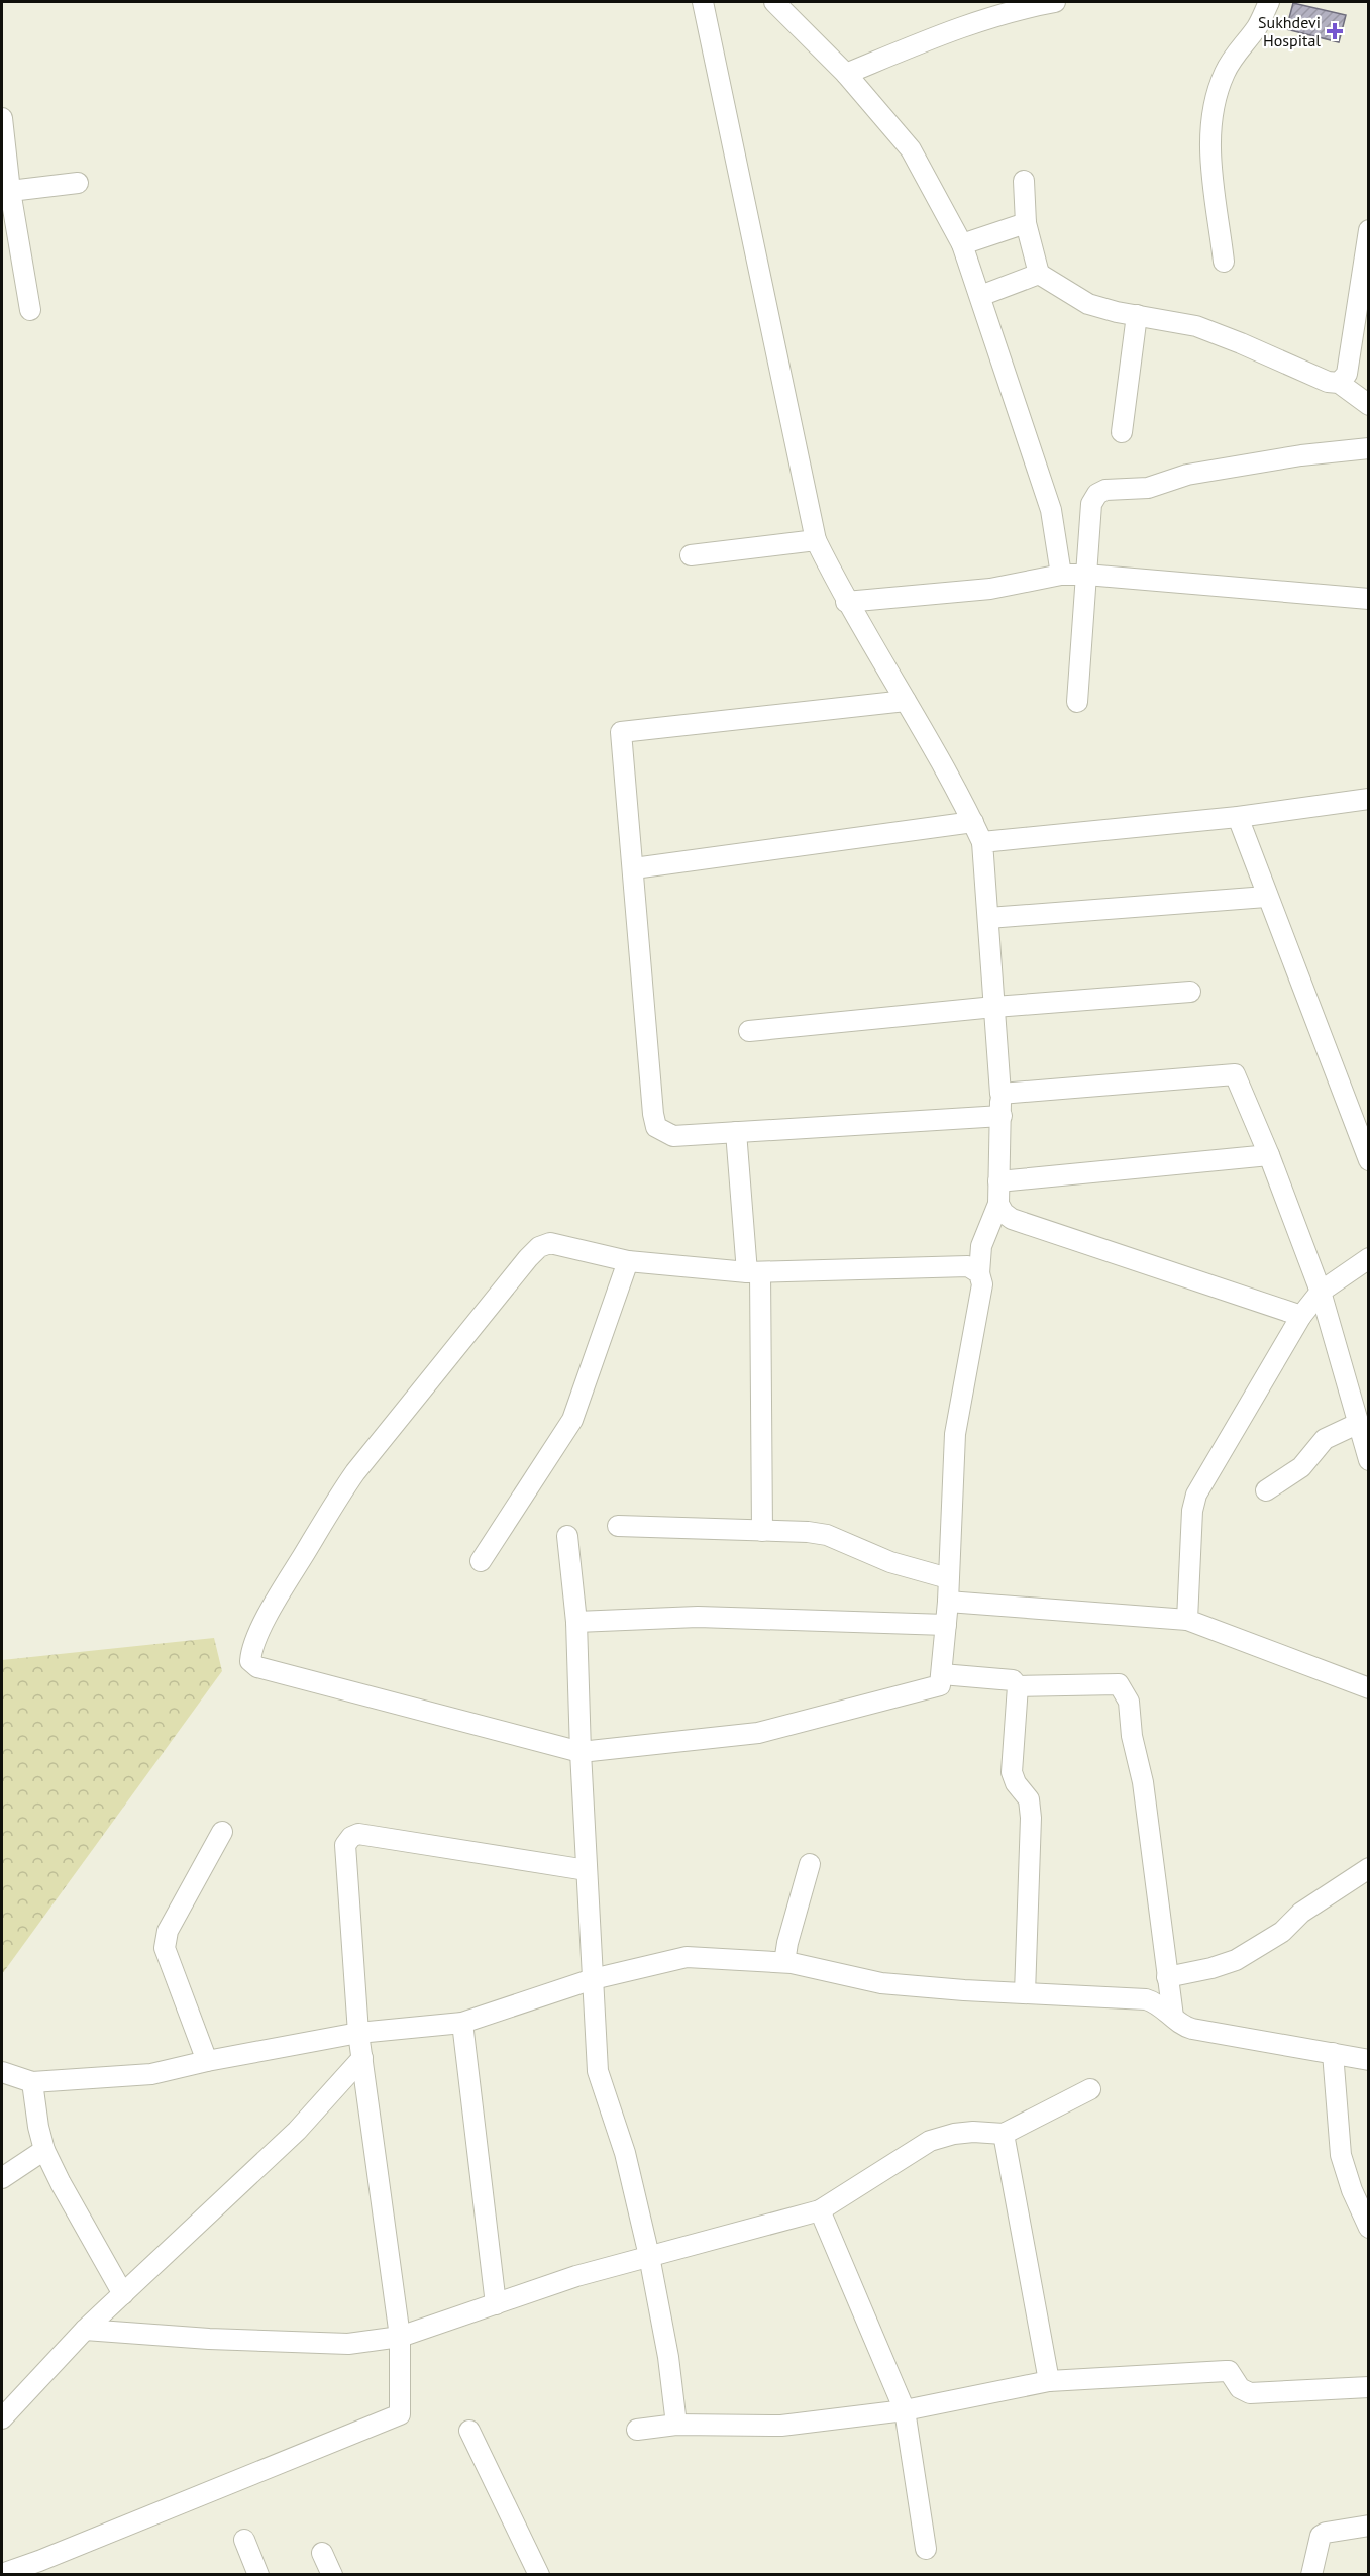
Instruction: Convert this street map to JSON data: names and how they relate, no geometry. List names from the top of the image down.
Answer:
{
  "places": {
    "health": ["Sukhdevi Hospital"]
  }
}
